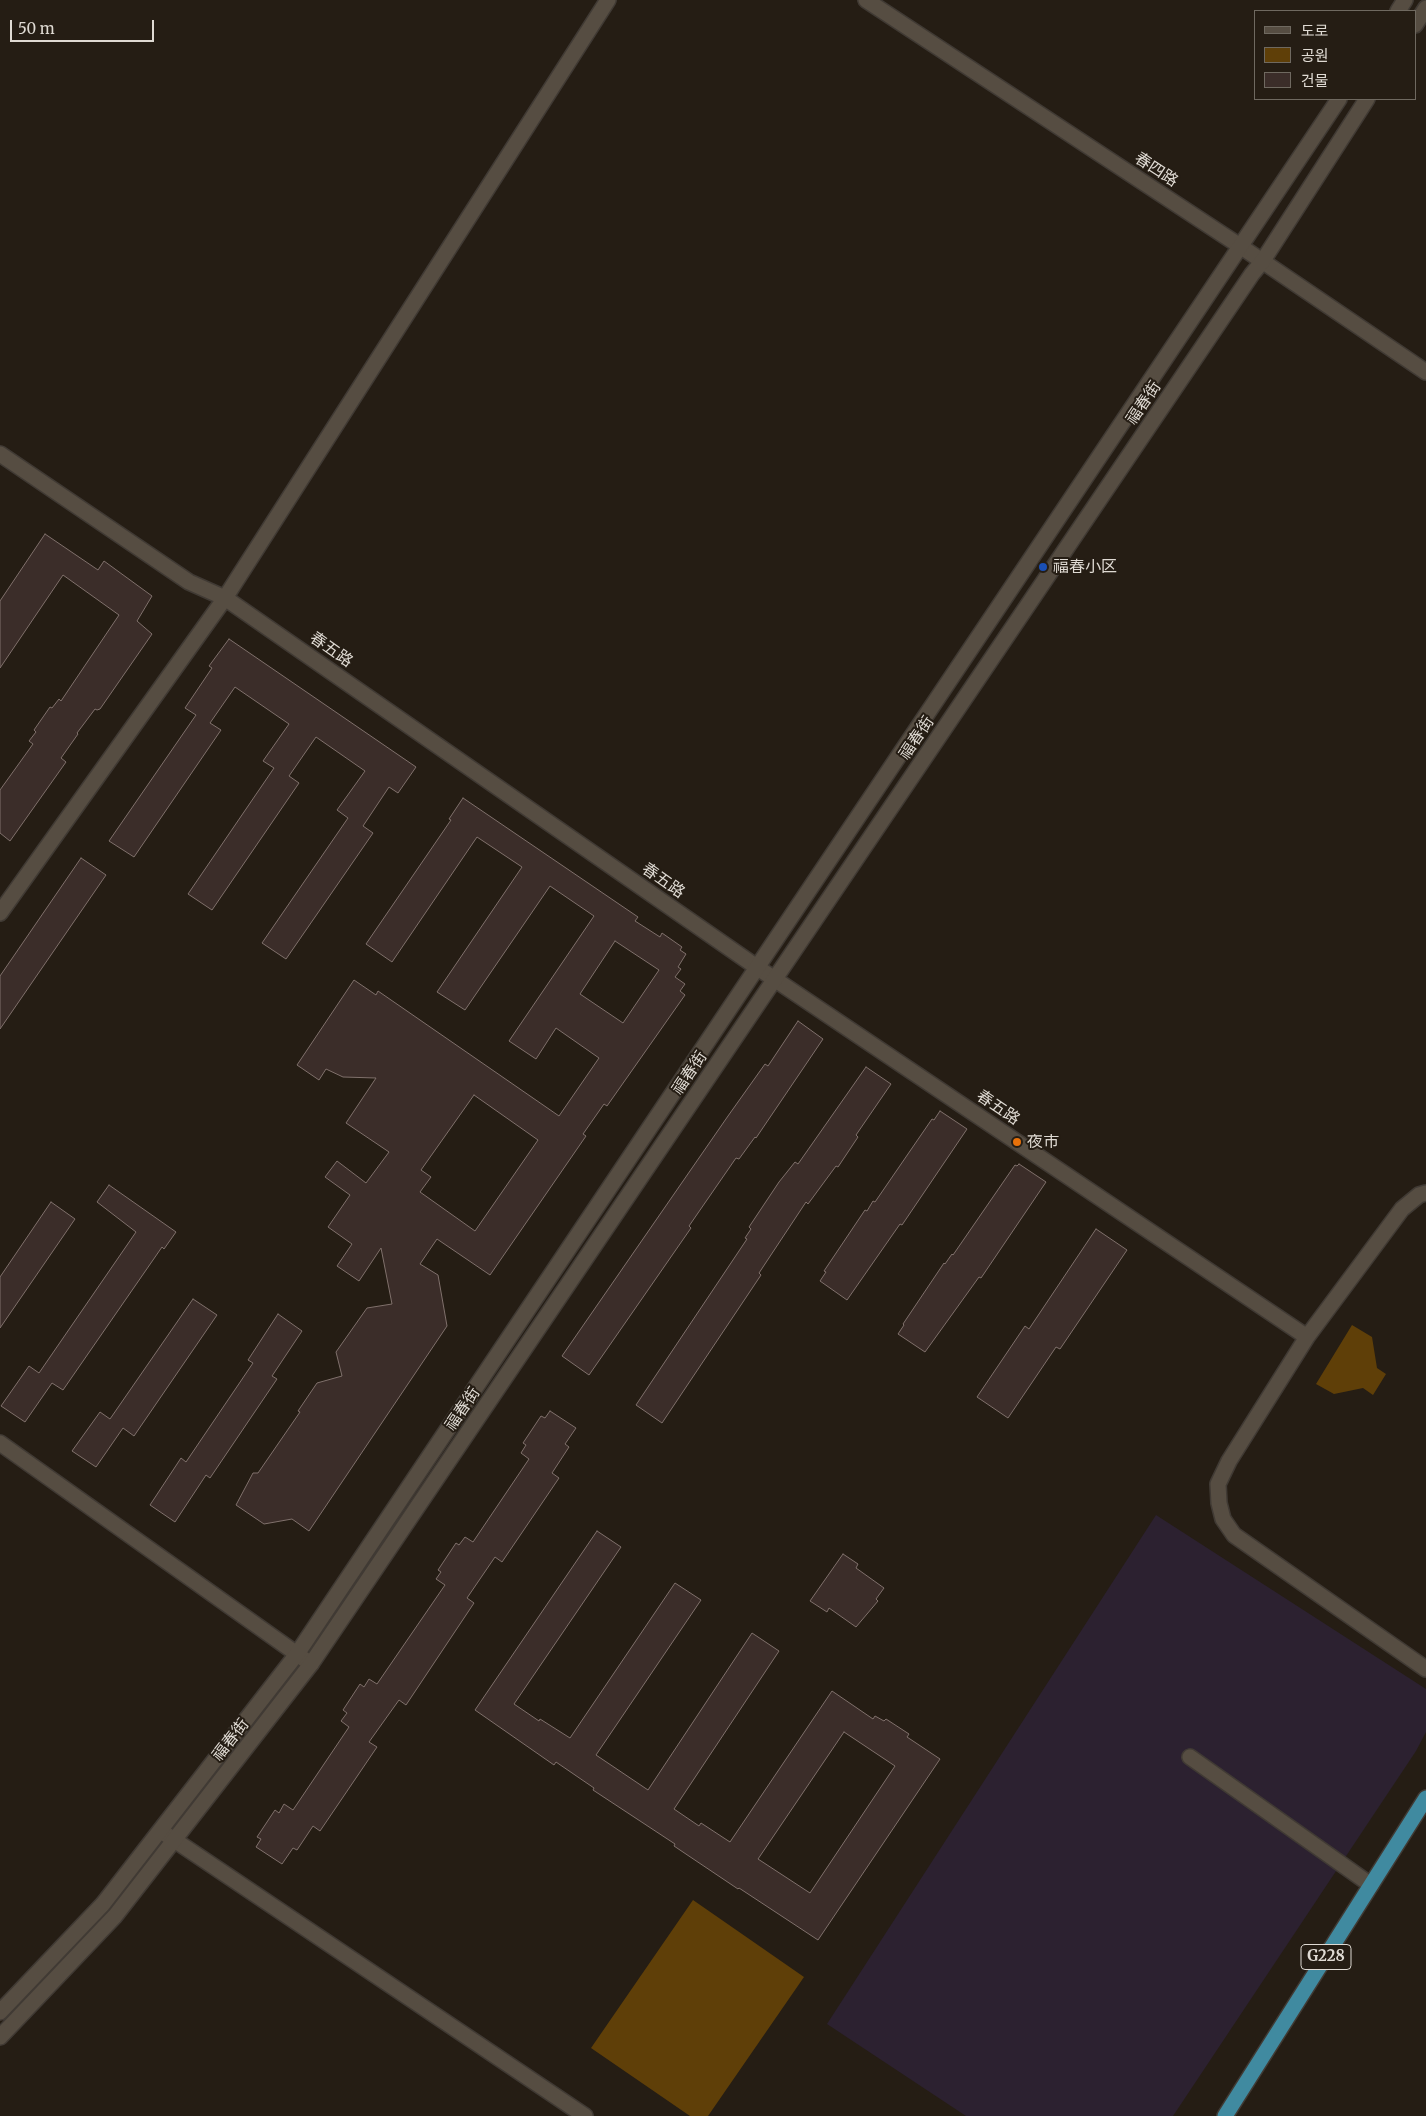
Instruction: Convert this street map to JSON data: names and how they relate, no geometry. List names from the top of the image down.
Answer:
{
  "streets": {
    "highway": ["G228"],
    "street": ["春四路", "福春街", "春五路"]
  },
  "crossings": [
    ["春四路", "福春街"],
    ["福春街", "春五路"]
  ],
  "places": ["福春小区", "夜市"],
  "legend": ["도로", "공원", "건물"],
  "scale_bar": "50 m"
}
